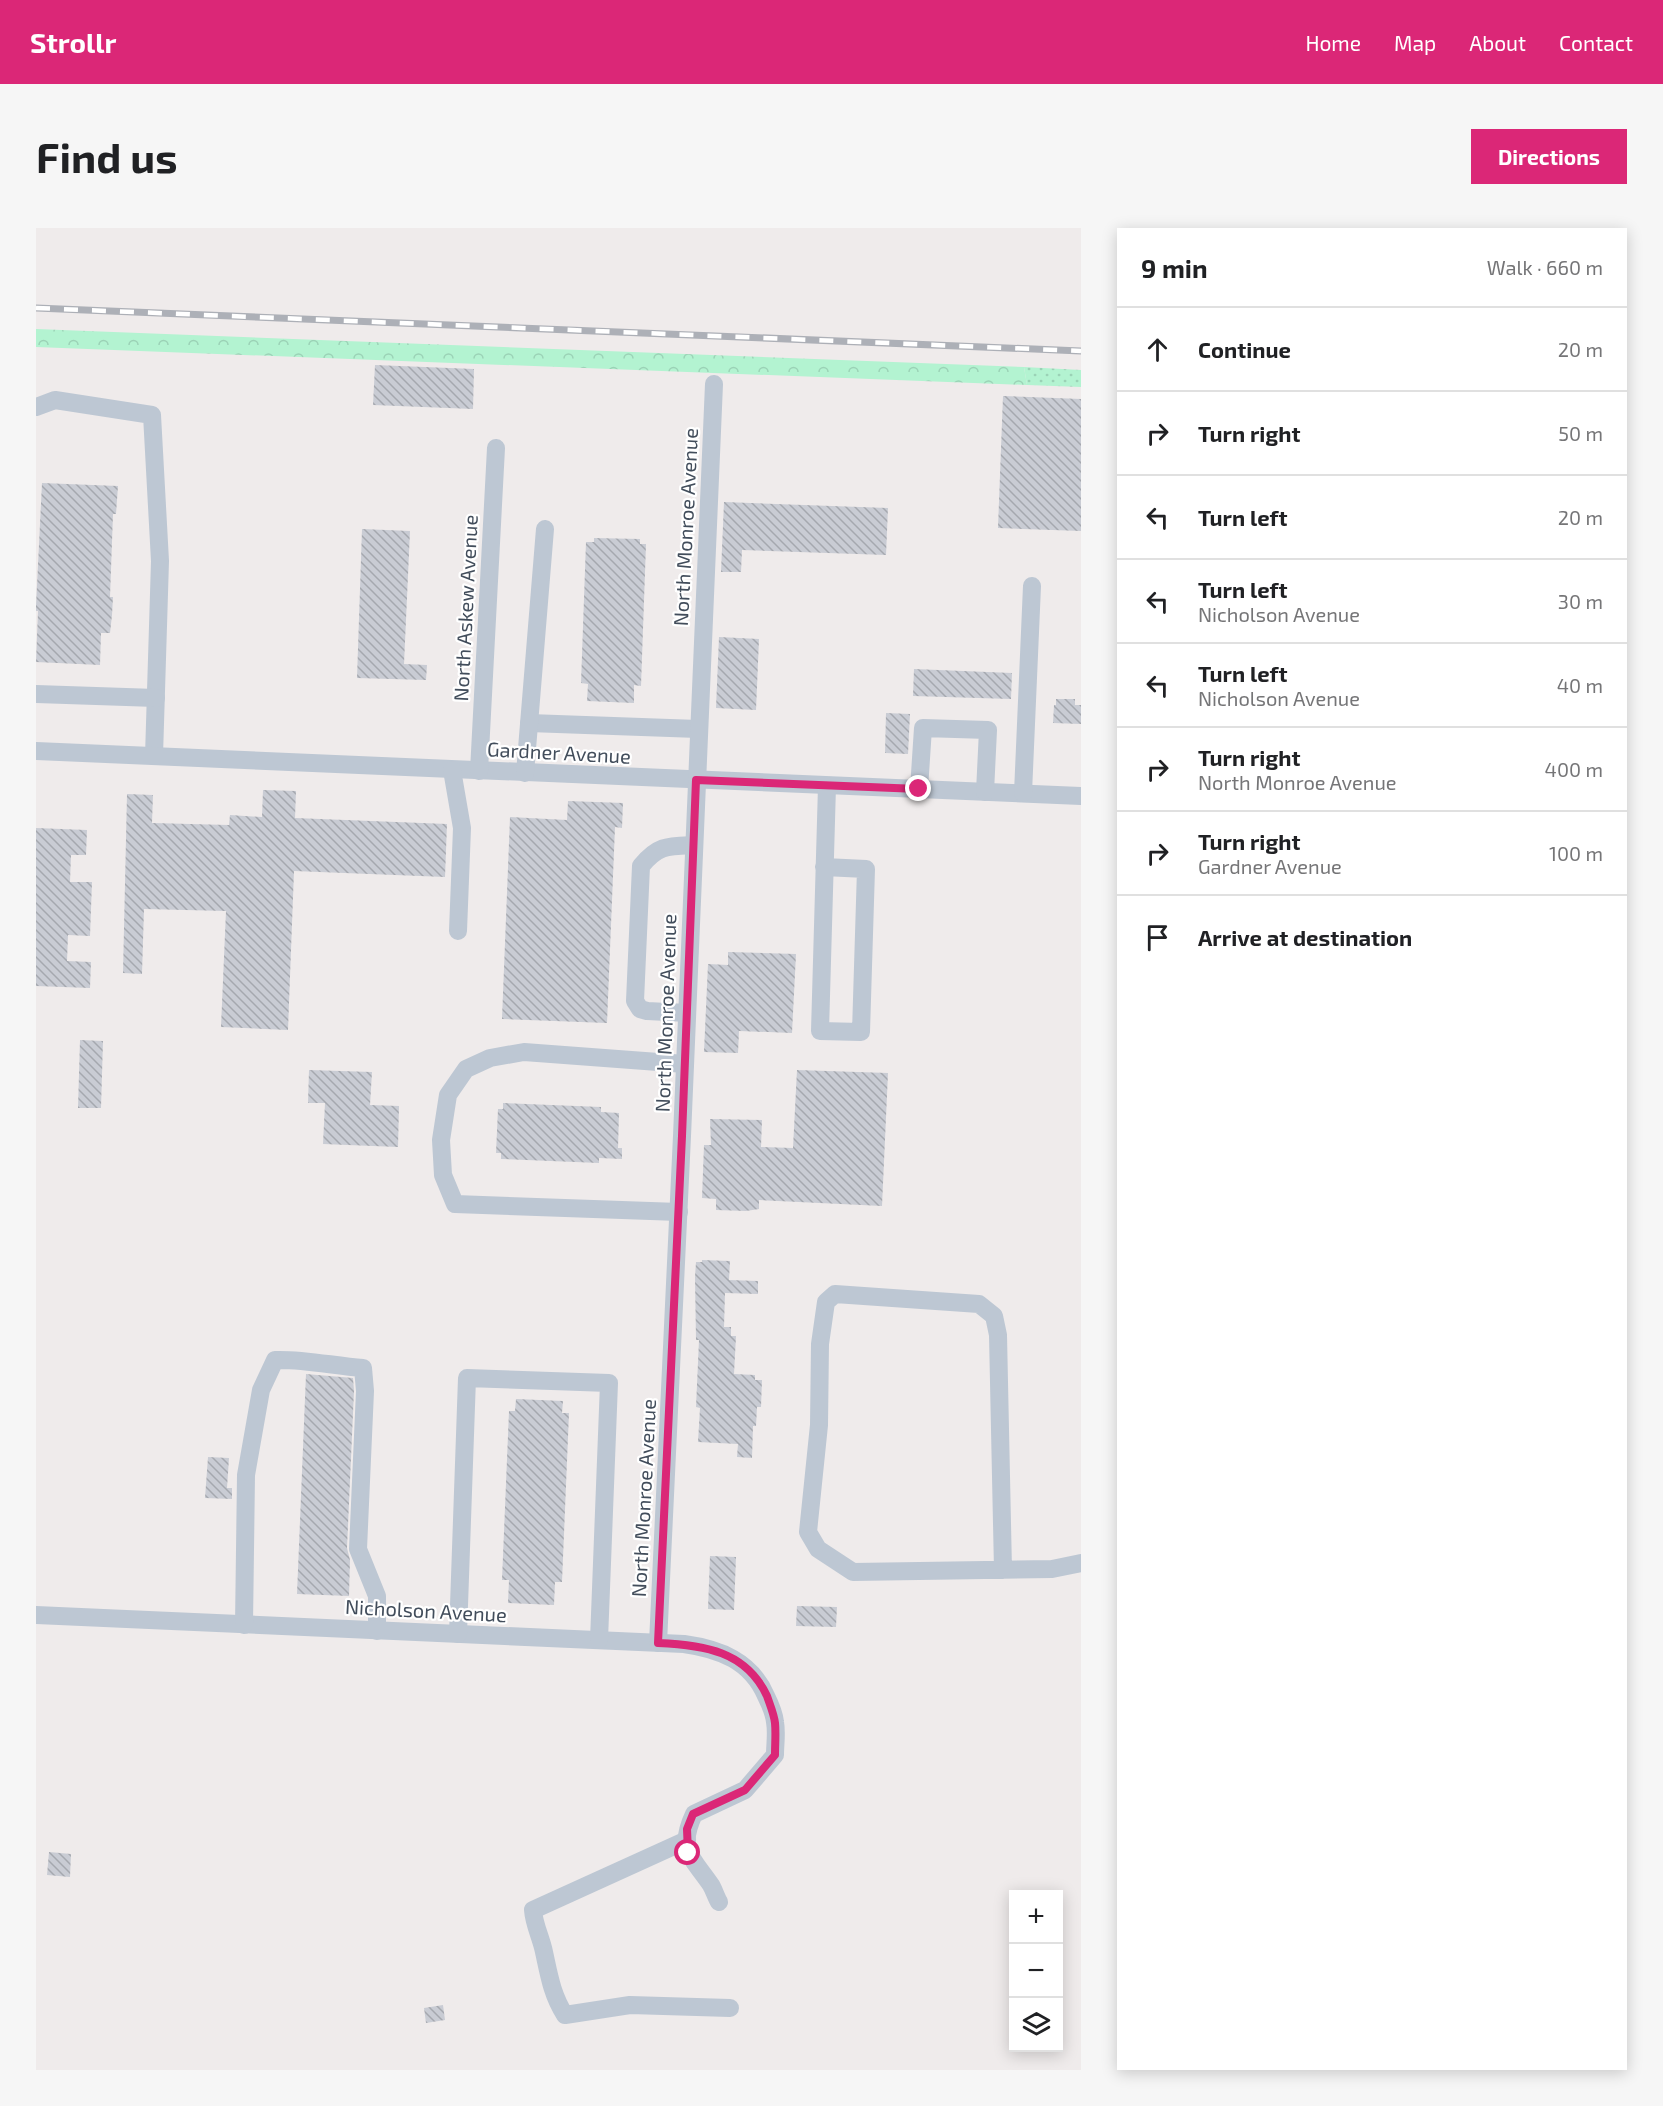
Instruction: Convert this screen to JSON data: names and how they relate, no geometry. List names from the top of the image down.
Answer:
{
  "streets": {
    "street": [
      "North Monroe Avenue",
      "North Askew Avenue",
      "Gardner Avenue",
      "Nicholson Avenue"
    ]
  },
  "crossings": [
    ["North Monroe Avenue", "Gardner Avenue"],
    ["North Monroe Avenue", "Nicholson Avenue"],
    ["North Askew Avenue", "Gardner Avenue"]
  ],
  "page": {
    "header": "Strollr",
    "nav": [
      "Home",
      "Map",
      "About",
      "Contact"
    ],
    "buttons": "Directions",
    "title": "Find us",
    "heading": ["9 min", "Walk · 660 m"],
    "list": [
      ["Continue", "20 m"],
      ["Turn right", "50 m"],
      ["Turn left", "20 m"],
      ["Turn left", "Nicholson Avenue", "30 m"],
      ["Turn left", "Nicholson Avenue", "40 m"],
      ["Turn right", "North Monroe Avenue", "400 m"],
      ["Turn right", "Gardner Avenue", "100 m"],
      "Arrive at destination"
    ],
    "map_buttons": ["+", "−"]
  }
}
